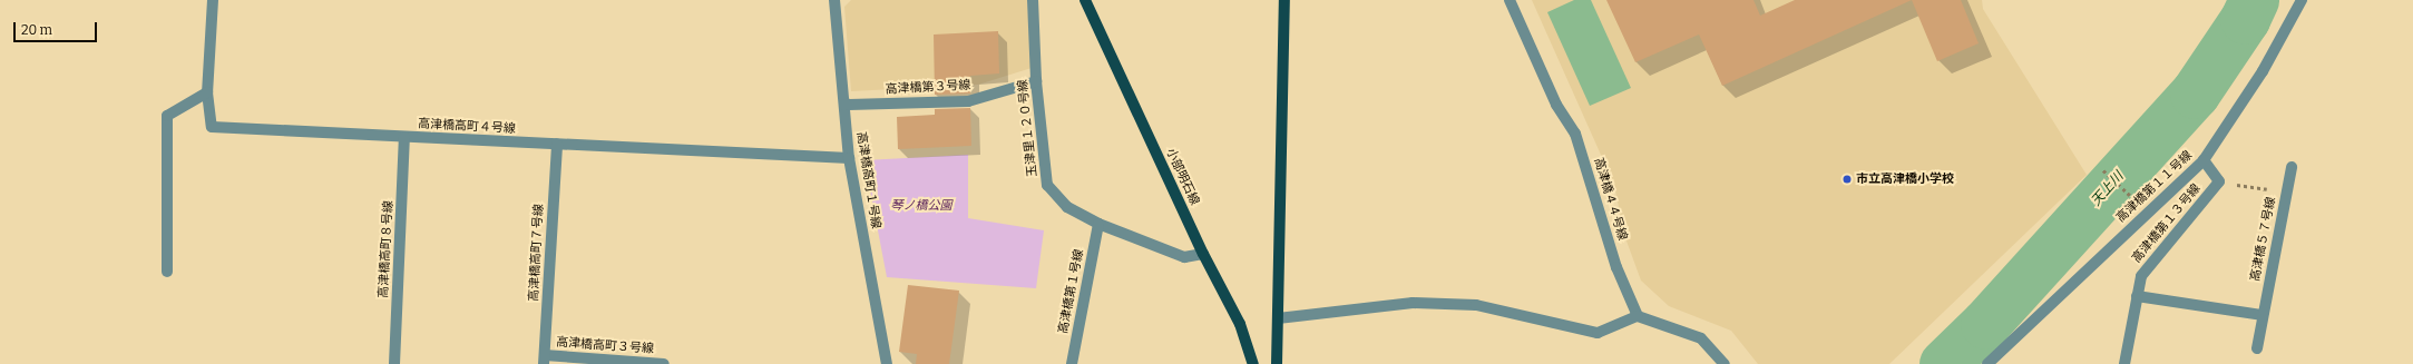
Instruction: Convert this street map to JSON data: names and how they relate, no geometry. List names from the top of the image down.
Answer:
{
  "streets": {
    "main road": ["小部明石線"],
    "street": [
      "高津橋第３号線",
      "高津橋高町４号線",
      "玉津里１２０号線",
      "高津橋高町１号線",
      "高津橋第１１号線",
      "高津橋４４号線",
      "高津橋第１３号線",
      "高津橋５７号線",
      "高津橋高町８号線",
      "高津橋高町７号線",
      "高津橋第１号線",
      "高津橋高町３号線"
    ]
  },
  "crossings": [
    ["高津橋第３号線", "玉津里１２０号線"],
    ["高津橋第３号線", "高津橋高町１号線"],
    ["高津橋高町４号線", "高津橋高町１号線"],
    ["高津橋高町４号線", "高津橋高町８号線"],
    ["高津橋高町４号線", "高津橋高町７号線"],
    ["玉津里１２０号線", "小部明石線"],
    ["玉津里１２０号線", "高津橋第１号線"],
    ["高津橋第１１号線", "高津橋第１３号線"],
    ["高津橋高町７号線", "高津橋高町３号線"]
  ],
  "water": ["天上川"],
  "parks": ["琴ノ橋公園"],
  "places": ["市立高津橋小学校"],
  "scale_bar": "20 m"
}
